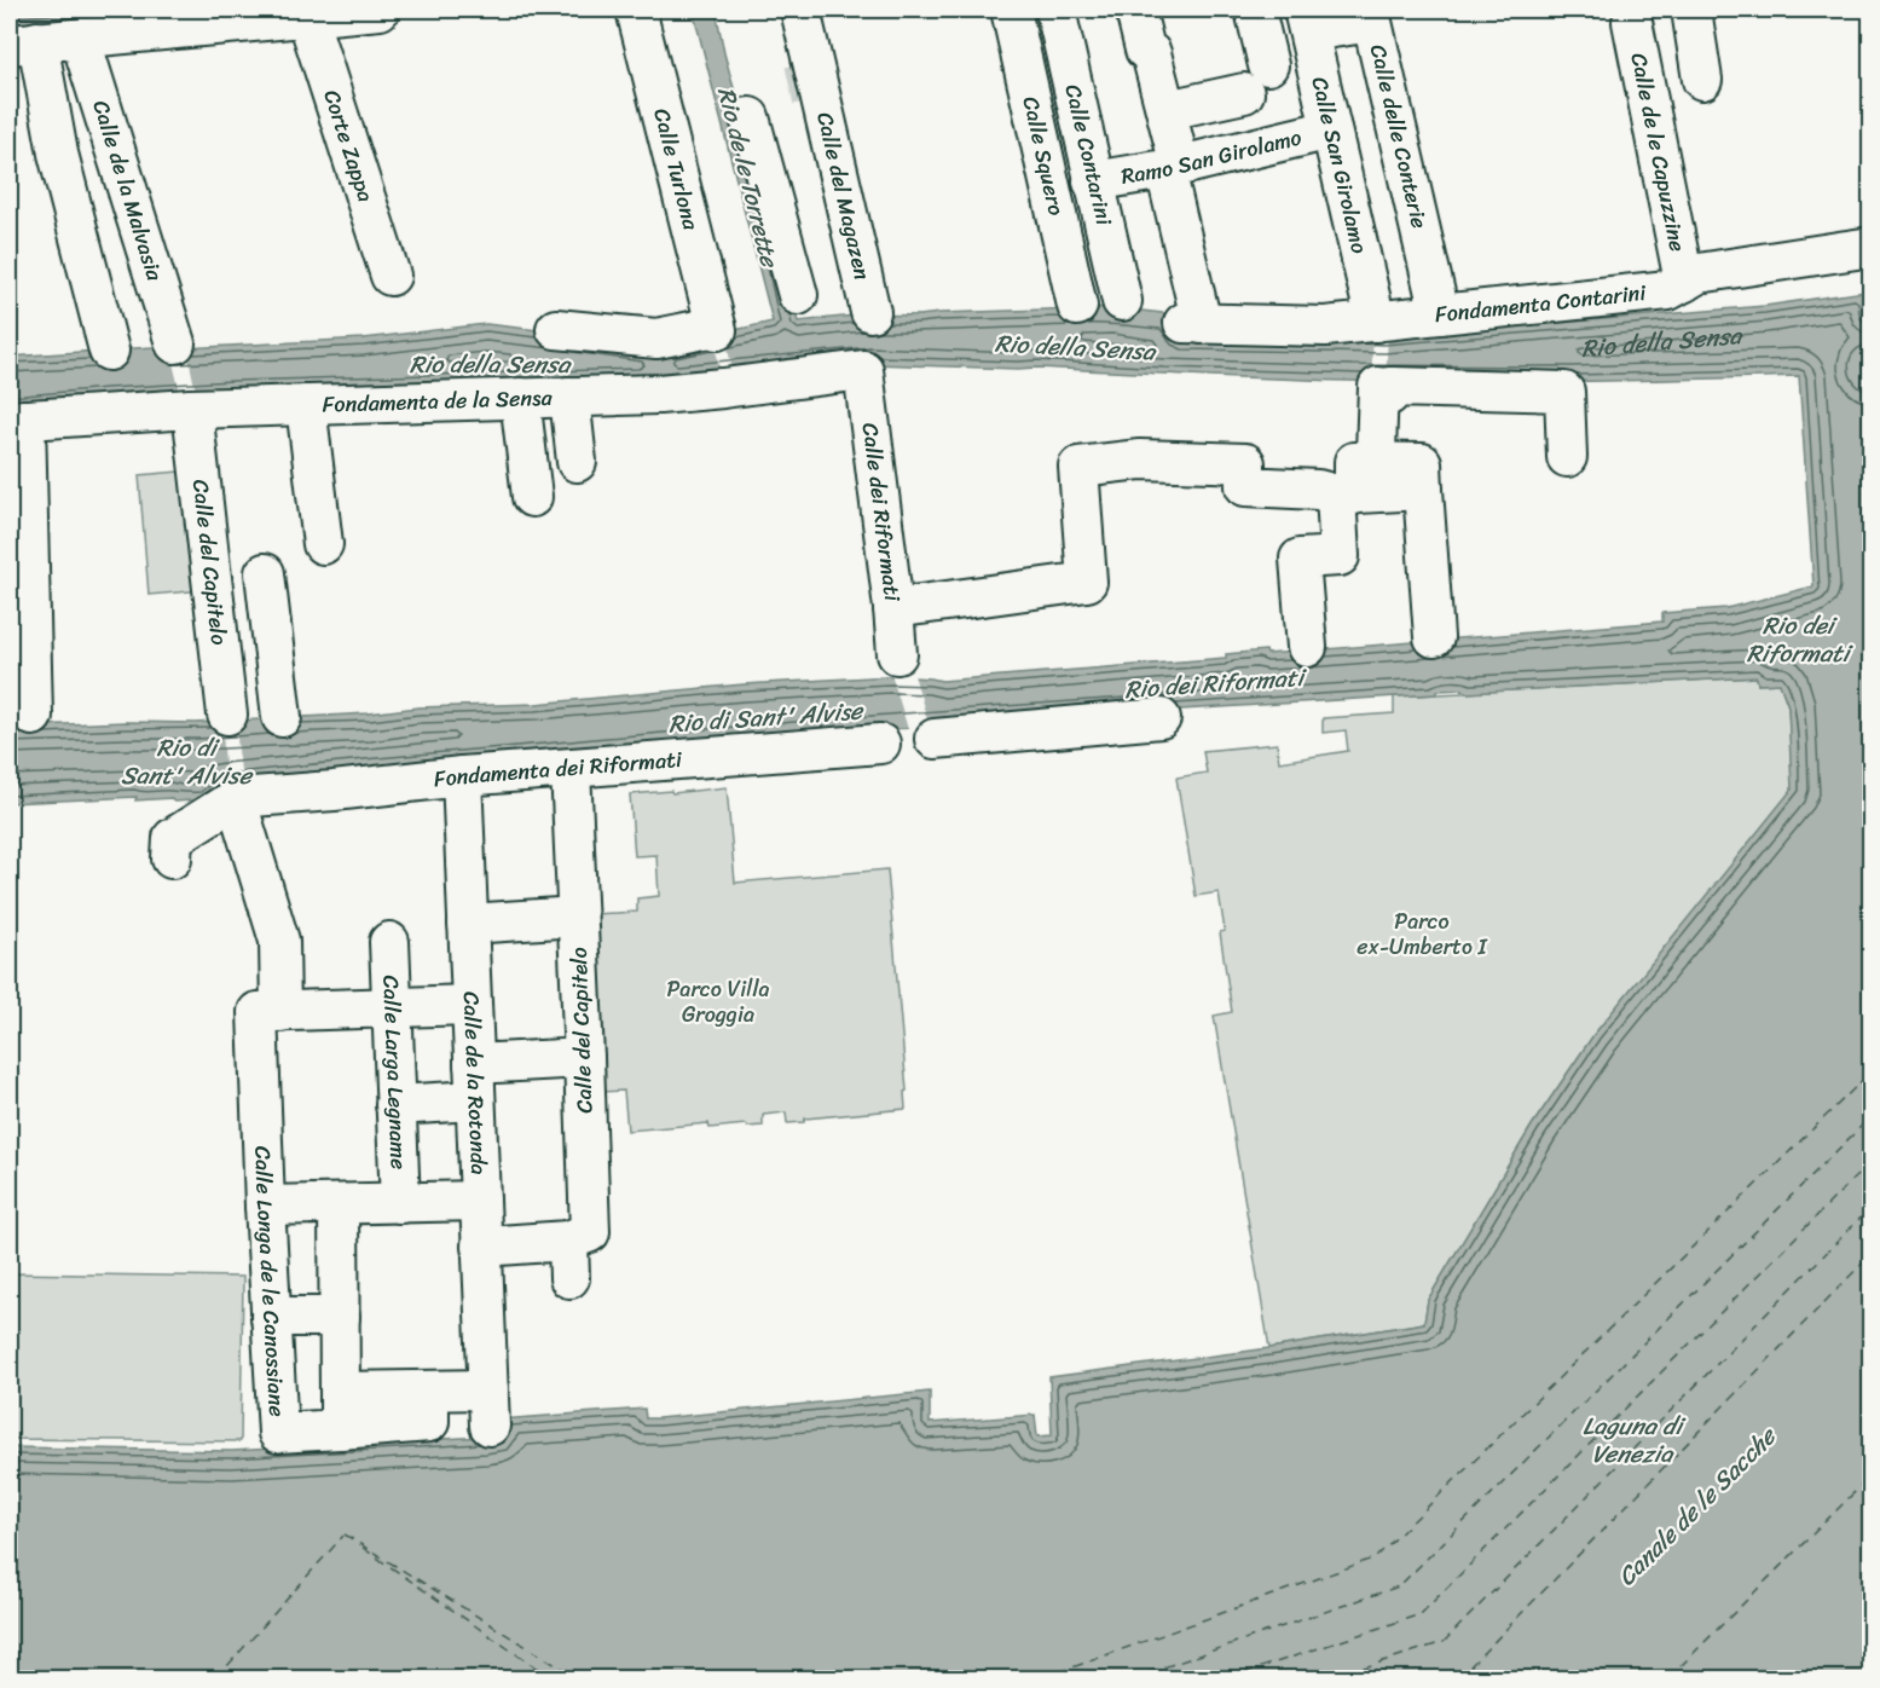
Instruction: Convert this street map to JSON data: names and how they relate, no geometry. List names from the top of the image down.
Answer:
{
  "streets": {
    "street": [
      "Calle delle Conterie",
      "Corte Zappa",
      "Calle de le Capuzzine",
      "Calle Contarini",
      "Ramo San Girolamo",
      "Calle Squero",
      "Calle San Girolamo",
      "Calle Turlona",
      "Calle de la Malvasia",
      "Calle del Magazen",
      "Fondamenta Contarini",
      "Fondamenta de la Sensa",
      "Calle dei Riformati",
      "Calle del Capitelo",
      "Fondamenta dei Riformati",
      "Calle Larga Legname",
      "Calle de la Rotonda",
      "Calle Longa de le Canossiane"
    ]
  },
  "crossings": [
    ["Calle delle Conterie", "Calle San Girolamo"],
    ["Calle delle Conterie", "Fondamenta Contarini"],
    ["Calle de le Capuzzine", "Fondamenta Contarini"],
    ["Calle Contarini", "Ramo San Girolamo"],
    ["Ramo San Girolamo", "Calle San Girolamo"],
    ["Ramo San Girolamo", "Fondamenta Contarini"],
    ["Calle San Girolamo", "Fondamenta Contarini"],
    ["Fondamenta de la Sensa", "Calle dei Riformati"],
    ["Fondamenta de la Sensa", "Calle del Capitelo"],
    ["Calle del Capitelo", "Fondamenta dei Riformati"],
    ["Fondamenta dei Riformati", "Calle de la Rotonda"],
    ["Fondamenta dei Riformati", "Calle Longa de le Canossiane"]
  ],
  "water": [
    "Rio de le Torrette",
    "Rio della Sensa",
    "Rio dei Riformati",
    "Rio di Sant' Alvise",
    "Laguna di Venezia",
    "Canale de le Sacche"
  ],
  "parks": ["Parco ex-Umberto I", "Parco Villa Groggia"]
}
